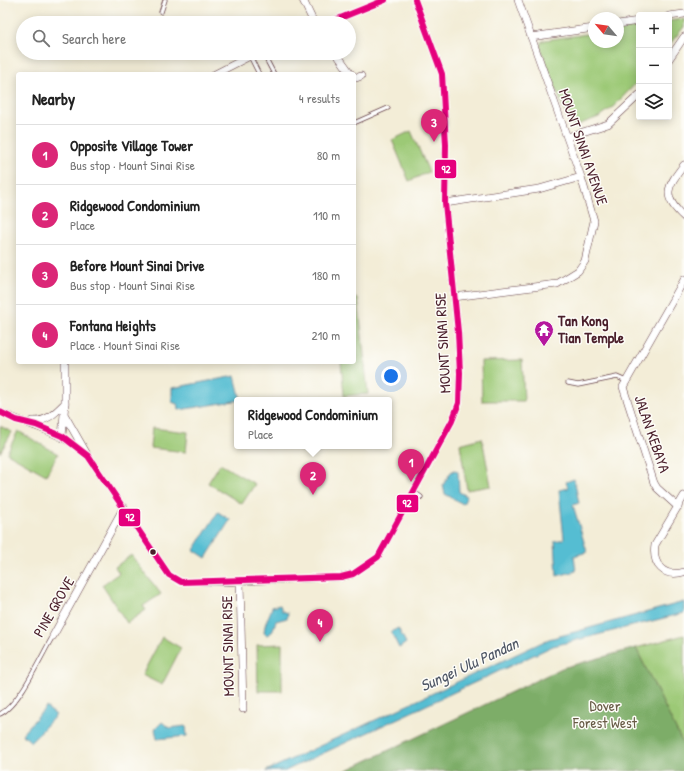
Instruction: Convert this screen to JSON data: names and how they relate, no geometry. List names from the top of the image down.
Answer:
{
  "streets": {
    "street": [
      "MOUNT SINAI AVENUE",
      "MOUNT SINAI RISE",
      "JALAN KEBAYA",
      "PINE GROVE"
    ]
  },
  "crossings": [
    ["MOUNT SINAI AVENUE", "MOUNT SINAI RISE"],
    ["MOUNT SINAI RISE", "PINE GROVE"]
  ],
  "water": ["Sungei Ulu Pandan"],
  "parks": ["Dover Forest West"],
  "places": {
    "temple": ["Tan Kong Tian Temple"]
  },
  "lines": ["transit line 92"],
  "north": "top left",
  "page": {
    "map_buttons": ["+", "−"],
    "search": "Search here",
    "heading": ["Nearby", "4 results"],
    "pins": [
      "3",
      "1",
      "2",
      "4"
    ],
    "list": [
      {
        "mark": "1",
        "name": "Opposite Village Tower",
        "note": "Bus stop · Mount Sinai Rise",
        "value": "80 m"
      },
      {
        "mark": "2",
        "name": "Ridgewood Condominium",
        "note": "Place",
        "value": "110 m"
      },
      {
        "mark": "3",
        "name": "Before Mount Sinai Drive",
        "note": "Bus stop · Mount Sinai Rise",
        "value": "180 m"
      },
      {
        "mark": "4",
        "name": "Fontana Heights",
        "note": "Place · Mount Sinai Rise",
        "value": "210 m"
      }
    ],
    "popup": ["Ridgewood Condominium", "Place"]
  }
}
